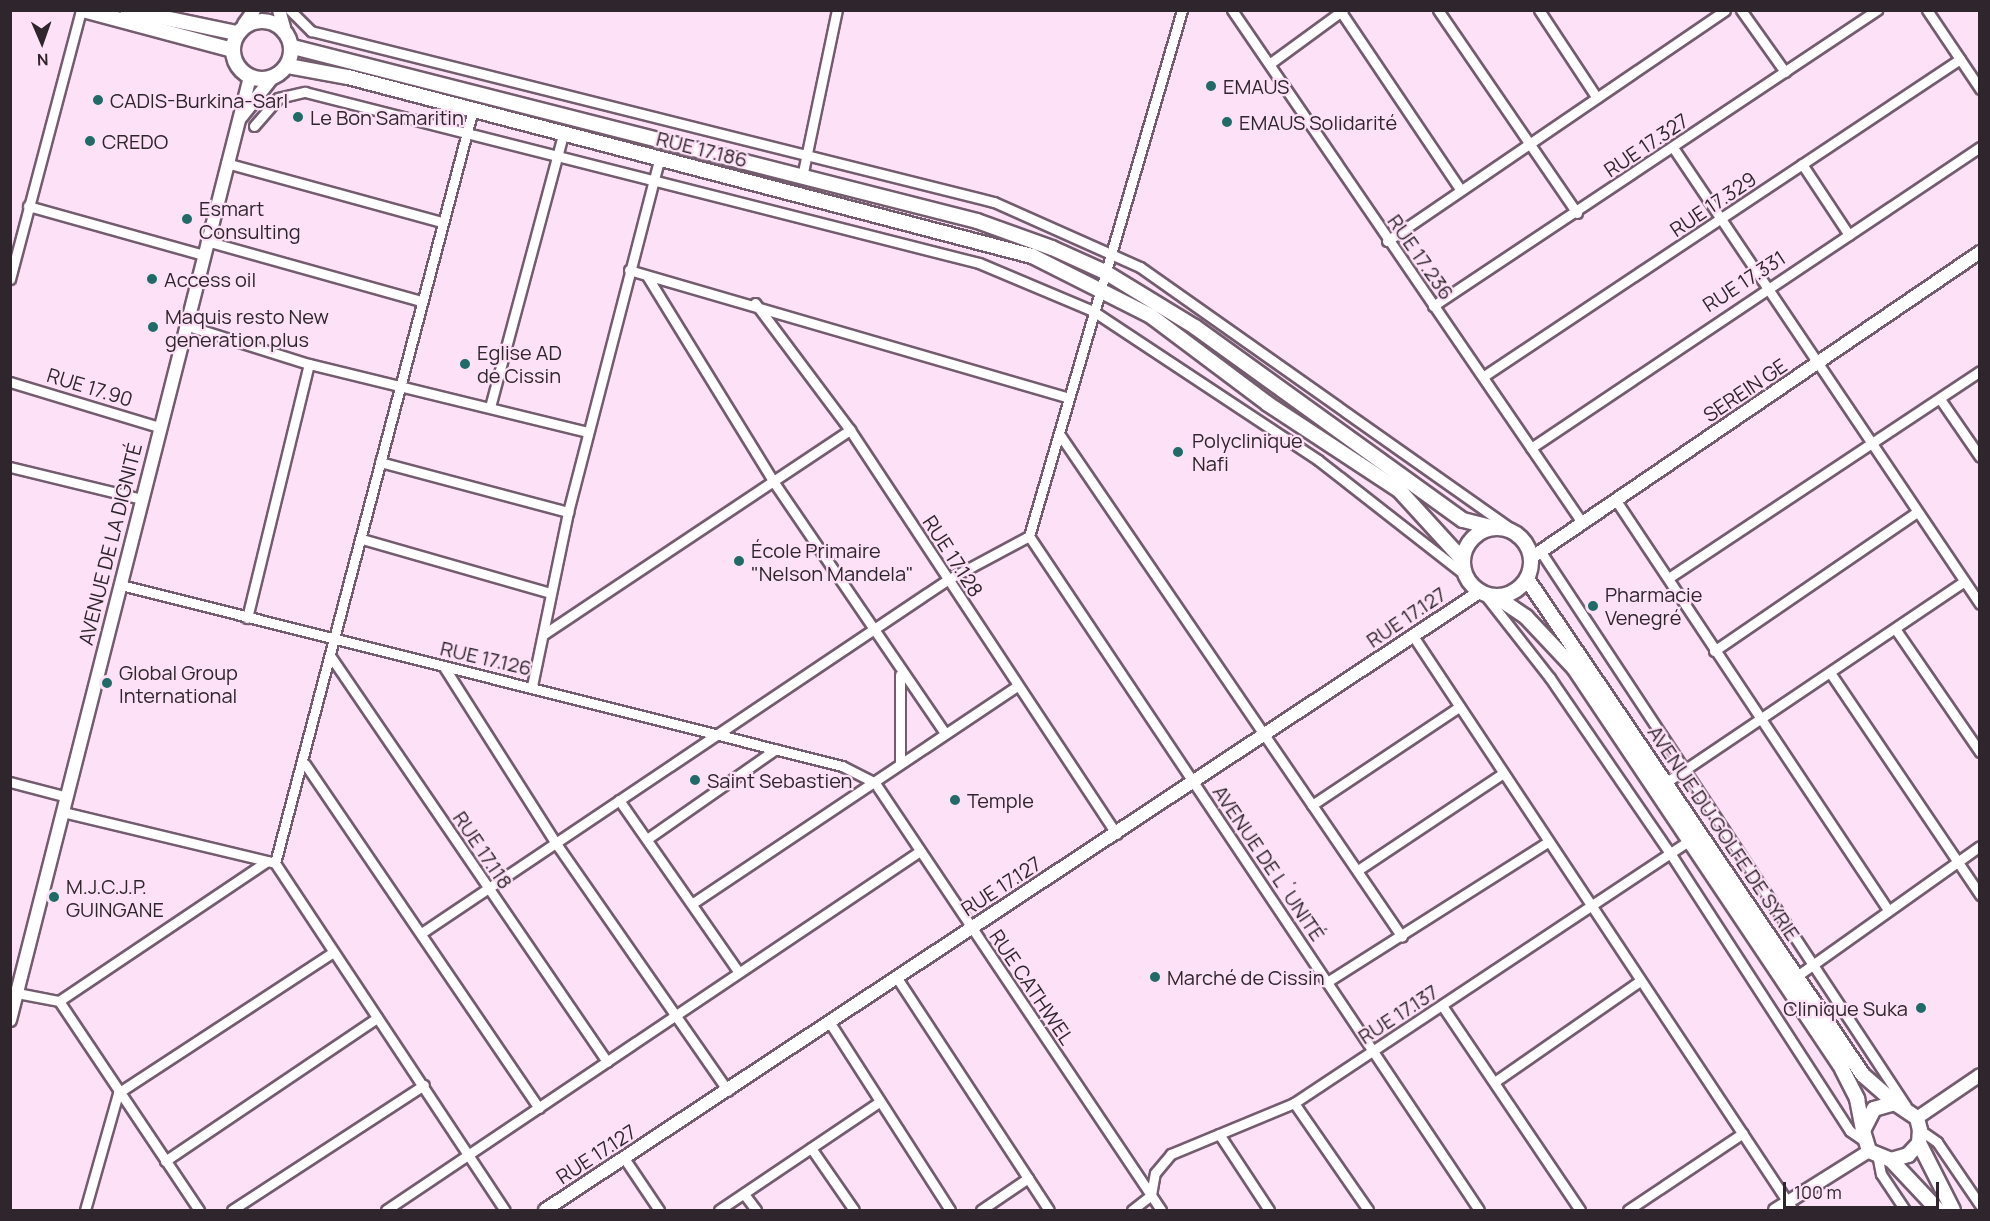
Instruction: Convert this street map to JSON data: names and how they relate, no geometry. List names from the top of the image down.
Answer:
{
  "streets": {
    "main road": ["RUE 17.186", "AVENUE DU GOLFE DE SYRIE"],
    "street": [
      "RUE 17.327",
      "RUE 17.329",
      "RUE 17.236",
      "RUE 17.331",
      "RUE 17.90",
      "SEREIN GE",
      "AVENUE DE LA DIGNITÉ",
      "RUE 17.128",
      "RUE 17.127",
      "RUE 17.126",
      "RUE 17.118",
      "AVENUE DE L´UNITÉ",
      "RUE CATHWEL",
      "RUE 17.137"
    ]
  },
  "crossings": [
    ["RUE 17.327", "RUE 17.236"],
    ["RUE 17.186", "SEREIN GE"],
    ["RUE 17.186", "AVENUE DE LA DIGNITÉ"],
    ["RUE 17.186", "RUE 17.127"],
    ["RUE 17.186", "AVENUE DU GOLFE DE SYRIE"],
    ["RUE 17.329", "RUE 17.236"],
    ["RUE 17.236", "RUE 17.331"],
    ["RUE 17.236", "SEREIN GE"],
    ["RUE 17.90", "AVENUE DE LA DIGNITÉ"],
    ["SEREIN GE", "RUE 17.127"],
    ["SEREIN GE", "AVENUE DU GOLFE DE SYRIE"],
    ["AVENUE DE LA DIGNITÉ", "RUE 17.126"],
    ["RUE 17.128", "RUE 17.127"],
    ["RUE 17.127", "AVENUE DU GOLFE DE SYRIE"],
    ["RUE 17.127", "AVENUE DE L´UNITÉ"],
    ["RUE 17.127", "RUE CATHWEL"],
    ["RUE 17.126", "RUE CATHWEL"],
    ["AVENUE DE L´UNITÉ", "RUE 17.137"],
    ["RUE CATHWEL", "RUE 17.137"]
  ],
  "places": [
    "EMAUS",
    "CADIS-Burkina-Sarl",
    "Le Bon Samaritin",
    "EMAUS Solidarité",
    "CREDO",
    "Esmart Consulting",
    "Access oil",
    "Maquis resto New generation plus",
    "Eglise AD de Cissin",
    "Polyclinique Nafi",
    "École Primaire \"Nelson Mandela\"",
    "Pharmacie Venegré",
    "Global Group International",
    "Saint Sebastien",
    "Temple",
    "M.J.C.J.P. GUINGANE",
    "Marché de Cissin",
    "Clinique Suka"
  ],
  "scale_bar": "100 m",
  "north": "bottom"
}
